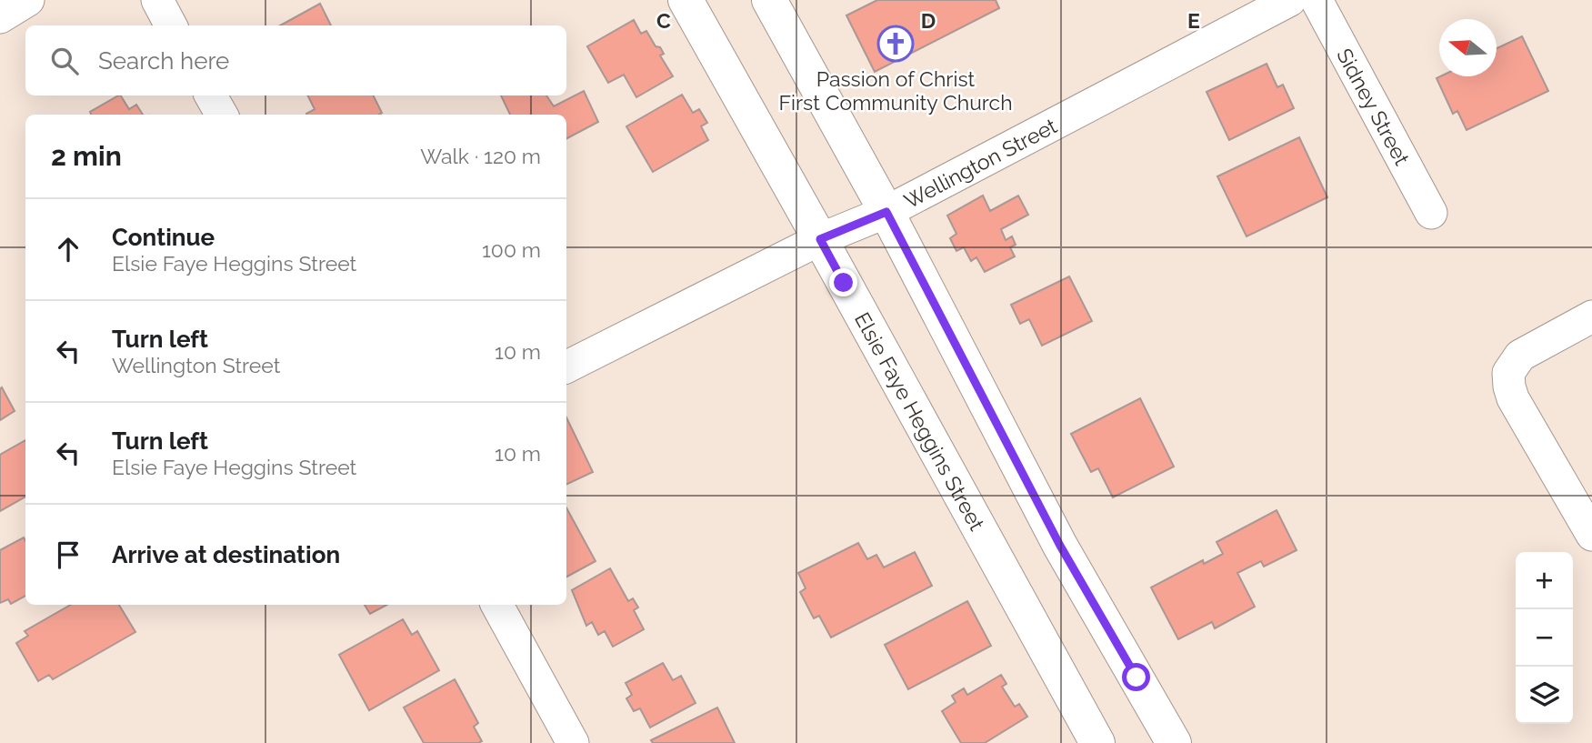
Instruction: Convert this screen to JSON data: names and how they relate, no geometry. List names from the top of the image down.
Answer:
{
  "streets": {
    "main road": ["Elsie Faye Heggins Street"],
    "street": ["Sidney Street", "Wellington Street"]
  },
  "crossings": [
    ["Wellington Street", "Elsie Faye Heggins Street"]
  ],
  "places": {
    "church": ["Passion of Christ First Community Church"]
  },
  "north": "left",
  "page": {
    "search": "Search here",
    "heading": ["2 min", "Walk · 120 m"],
    "list": [
      ["Continue", "Elsie Faye Heggins Street", "100 m"],
      ["Turn left", "Wellington Street", "10 m"],
      ["Turn left", "Elsie Faye Heggins Street", "10 m"],
      "Arrive at destination"
    ],
    "map_buttons": ["+", "−"]
  },
  "grid": {
    "columns": ["C", "D", "E"]
  }
}
